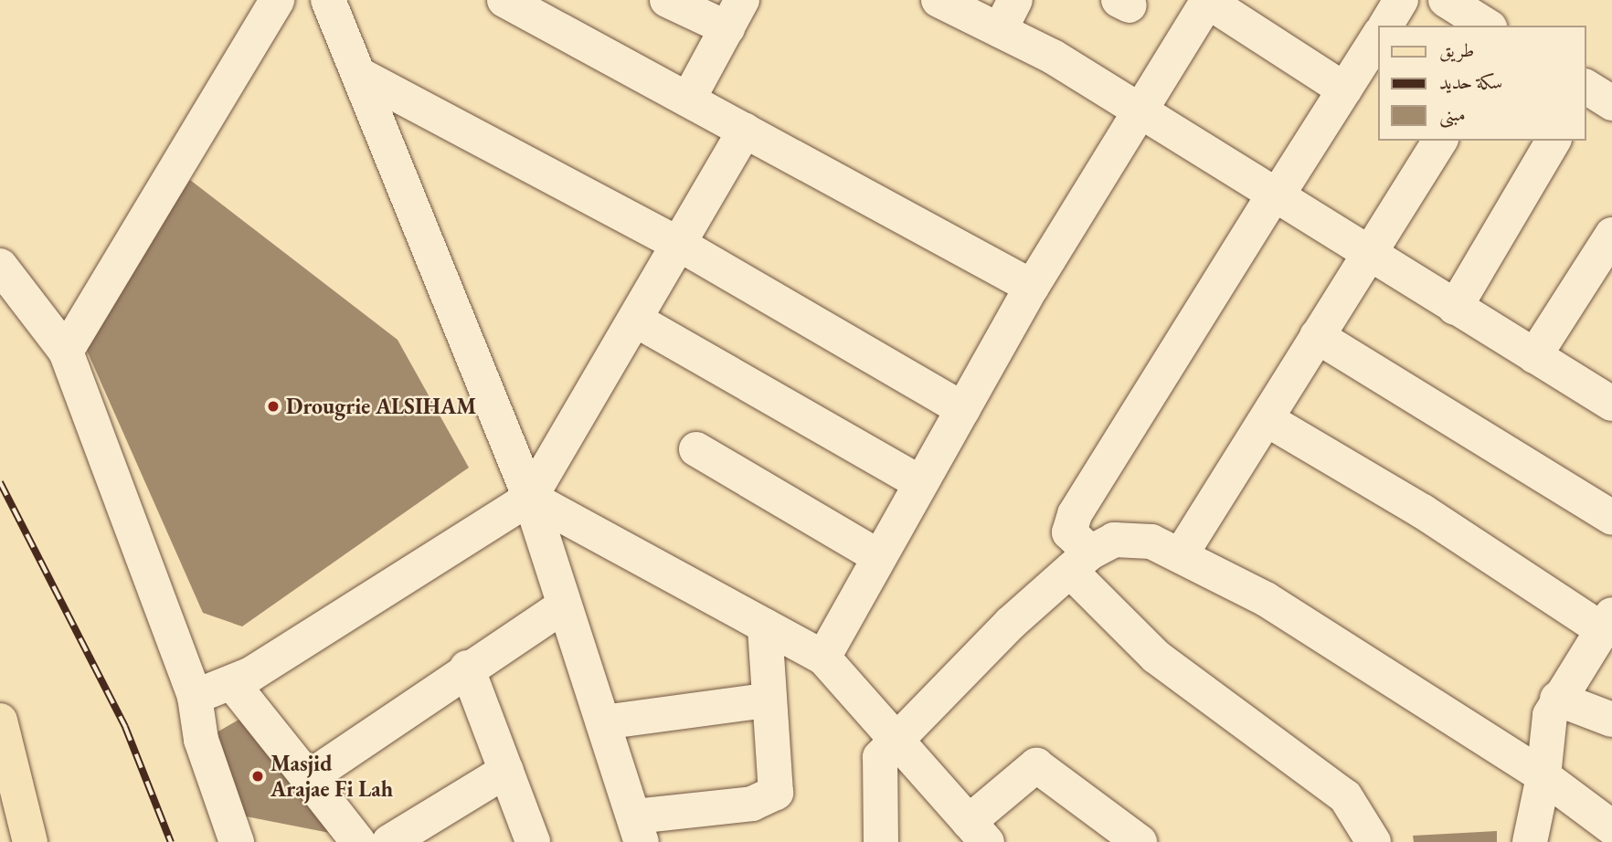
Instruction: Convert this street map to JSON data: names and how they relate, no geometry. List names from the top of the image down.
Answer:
{
  "places": ["Drougrie ALSIHAM", "Masjid Arajae Fi Lah"],
  "legend": ["طريق", "سكة حديد", "مبنى"]
}
